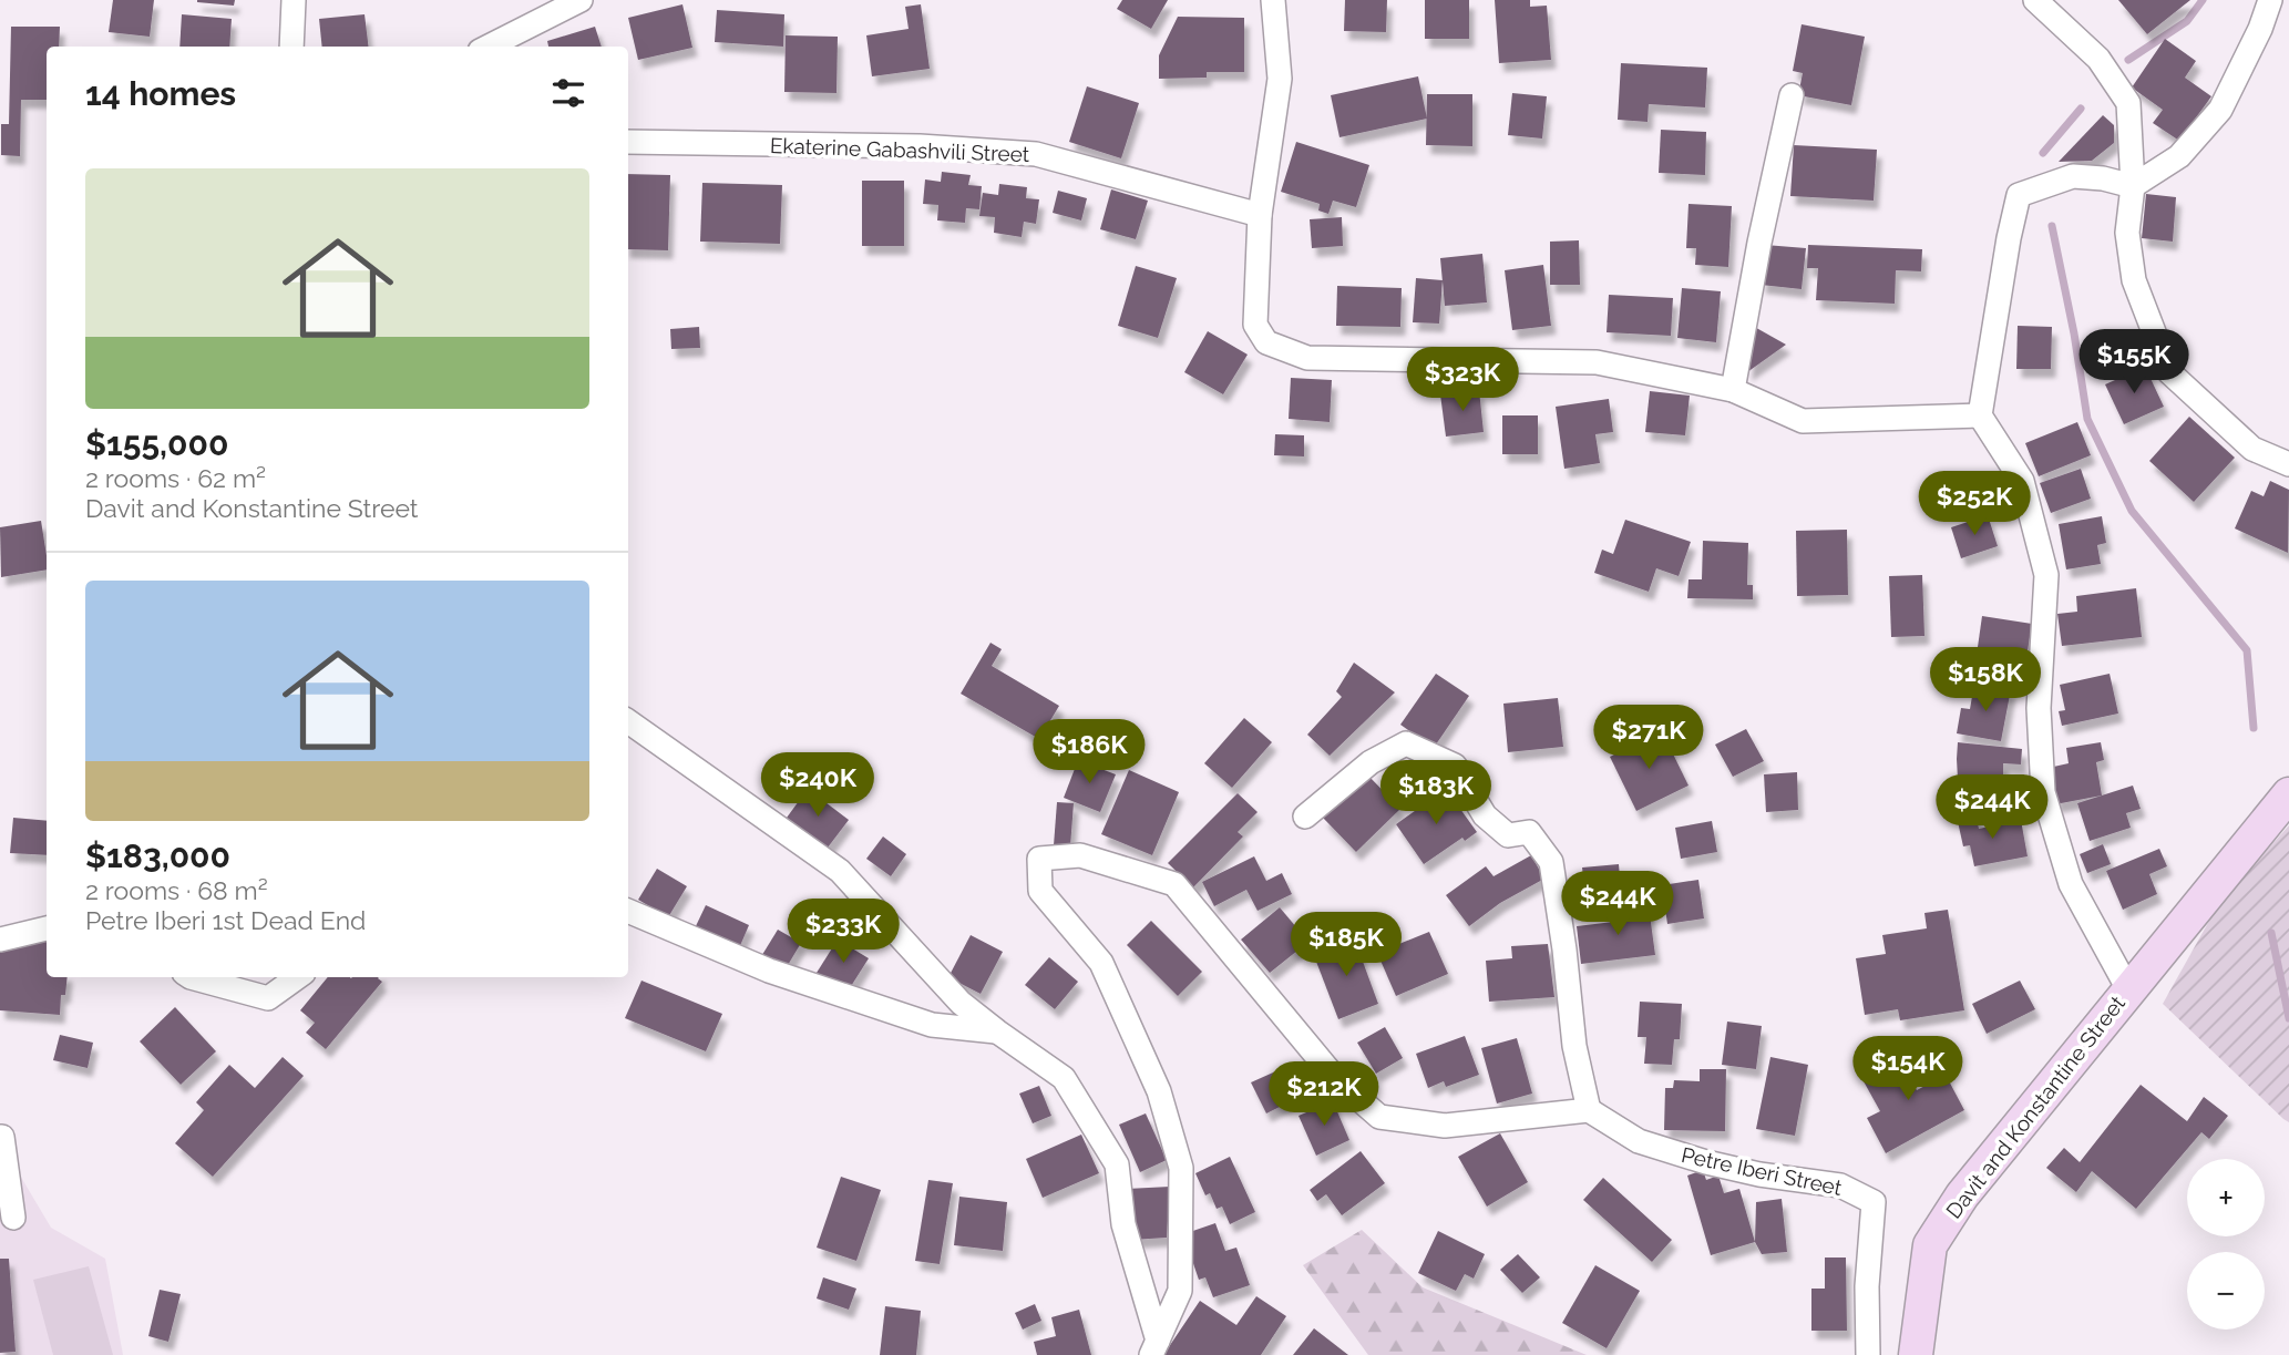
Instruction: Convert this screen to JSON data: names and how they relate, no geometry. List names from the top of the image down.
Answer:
{
  "streets": {
    "main road": ["Davit and Konstantine Street"],
    "street": ["Ekaterine Gabashvili Street", "Petre Iberi Street"]
  },
  "page": {
    "heading": "14 homes",
    "list": [
      {
        "name": "$155,000",
        "note": "2 rooms · 62 m² · Davit and Konstantine Street"
      },
      {
        "name": "$183,000",
        "note": "2 rooms · 68 m² · Petre Iberi 1st Dead End"
      }
    ],
    "price": [
      "$155K",
      "$323K",
      "$252K",
      "$158K",
      "$271K",
      "$186K",
      "$240K",
      "$183K",
      "$244K",
      "$244K",
      "$233K",
      "$185K",
      "$154K",
      "$212K"
    ],
    "map_buttons": ["+", "−"]
  }
}
